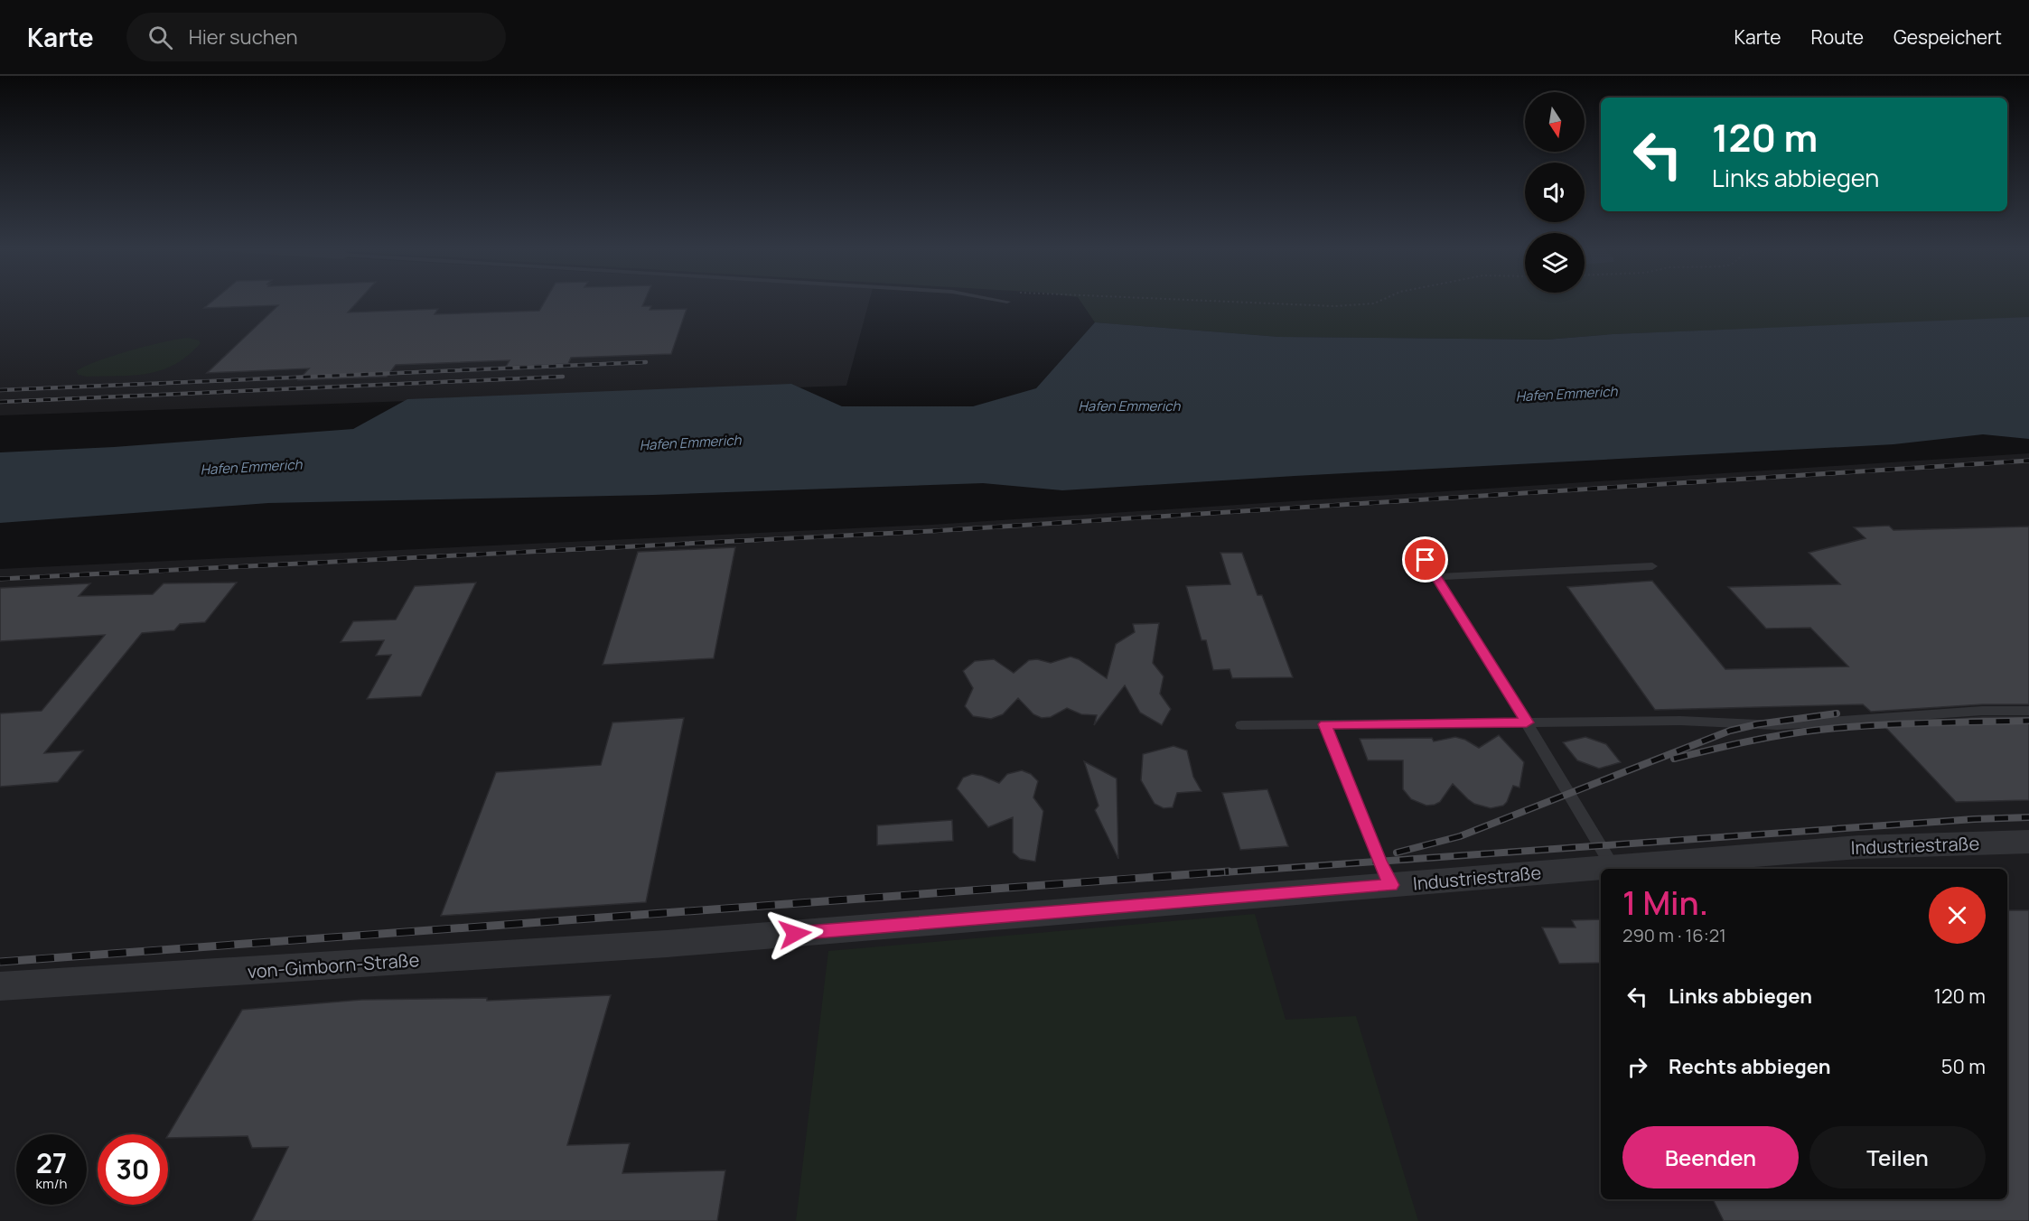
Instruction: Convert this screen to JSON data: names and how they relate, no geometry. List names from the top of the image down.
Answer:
{
  "streets": {
    "street": ["Industriestraße", "von-Gimborn-Straße"]
  },
  "crossings": [
    ["Industriestraße", "von-Gimborn-Straße"]
  ],
  "water": ["Hafen Emmerich"],
  "north": "bottom",
  "page": {
    "header": "Karte",
    "search": "Hier suchen",
    "nav": ["Karte", "Route", "Gespeichert"],
    "turn": ["120 m", "Links abbiegen"],
    "heading": ["1 Min.", "290 m · 16:21"],
    "list": [
      {
        "name": "Links abbiegen",
        "value": "120 m"
      },
      {
        "name": "Rechts abbiegen",
        "value": "50 m"
      }
    ],
    "buttons": ["Beenden", "Teilen"],
    "speed": "27 km/h",
    "limit": "30"
  }
}
